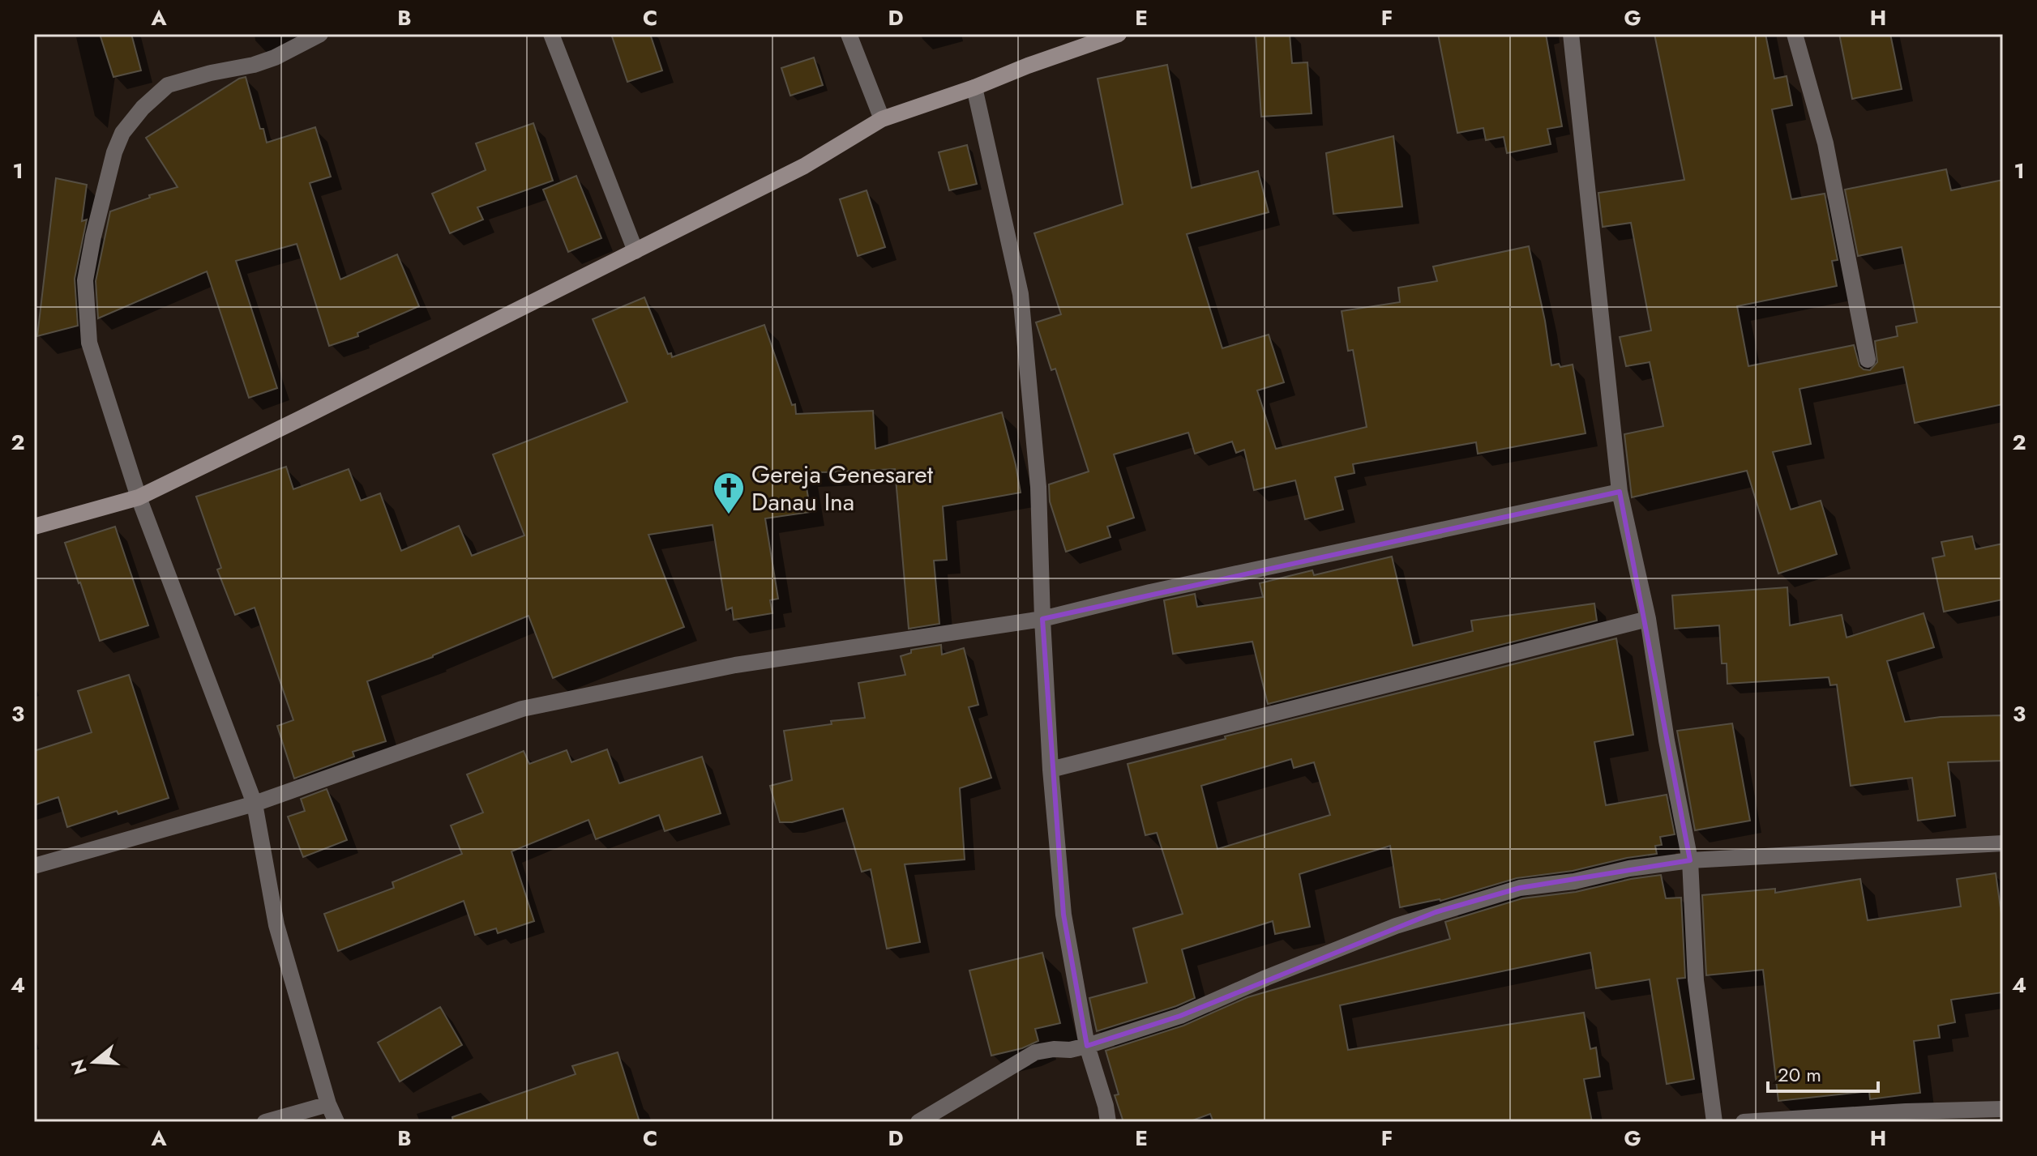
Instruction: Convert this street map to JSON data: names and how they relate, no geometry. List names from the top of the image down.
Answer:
{
  "places": {
    "church": ["Gereja Genesaret Danau Ina"]
  },
  "scale_bar": "20 m",
  "north": "left",
  "grid": {
    "columns": [
      "A",
      "B",
      "C",
      "D",
      "E",
      "F",
      "G",
      "H"
    ],
    "rows": [
      "1",
      "2",
      "3",
      "4"
    ]
  }
}
